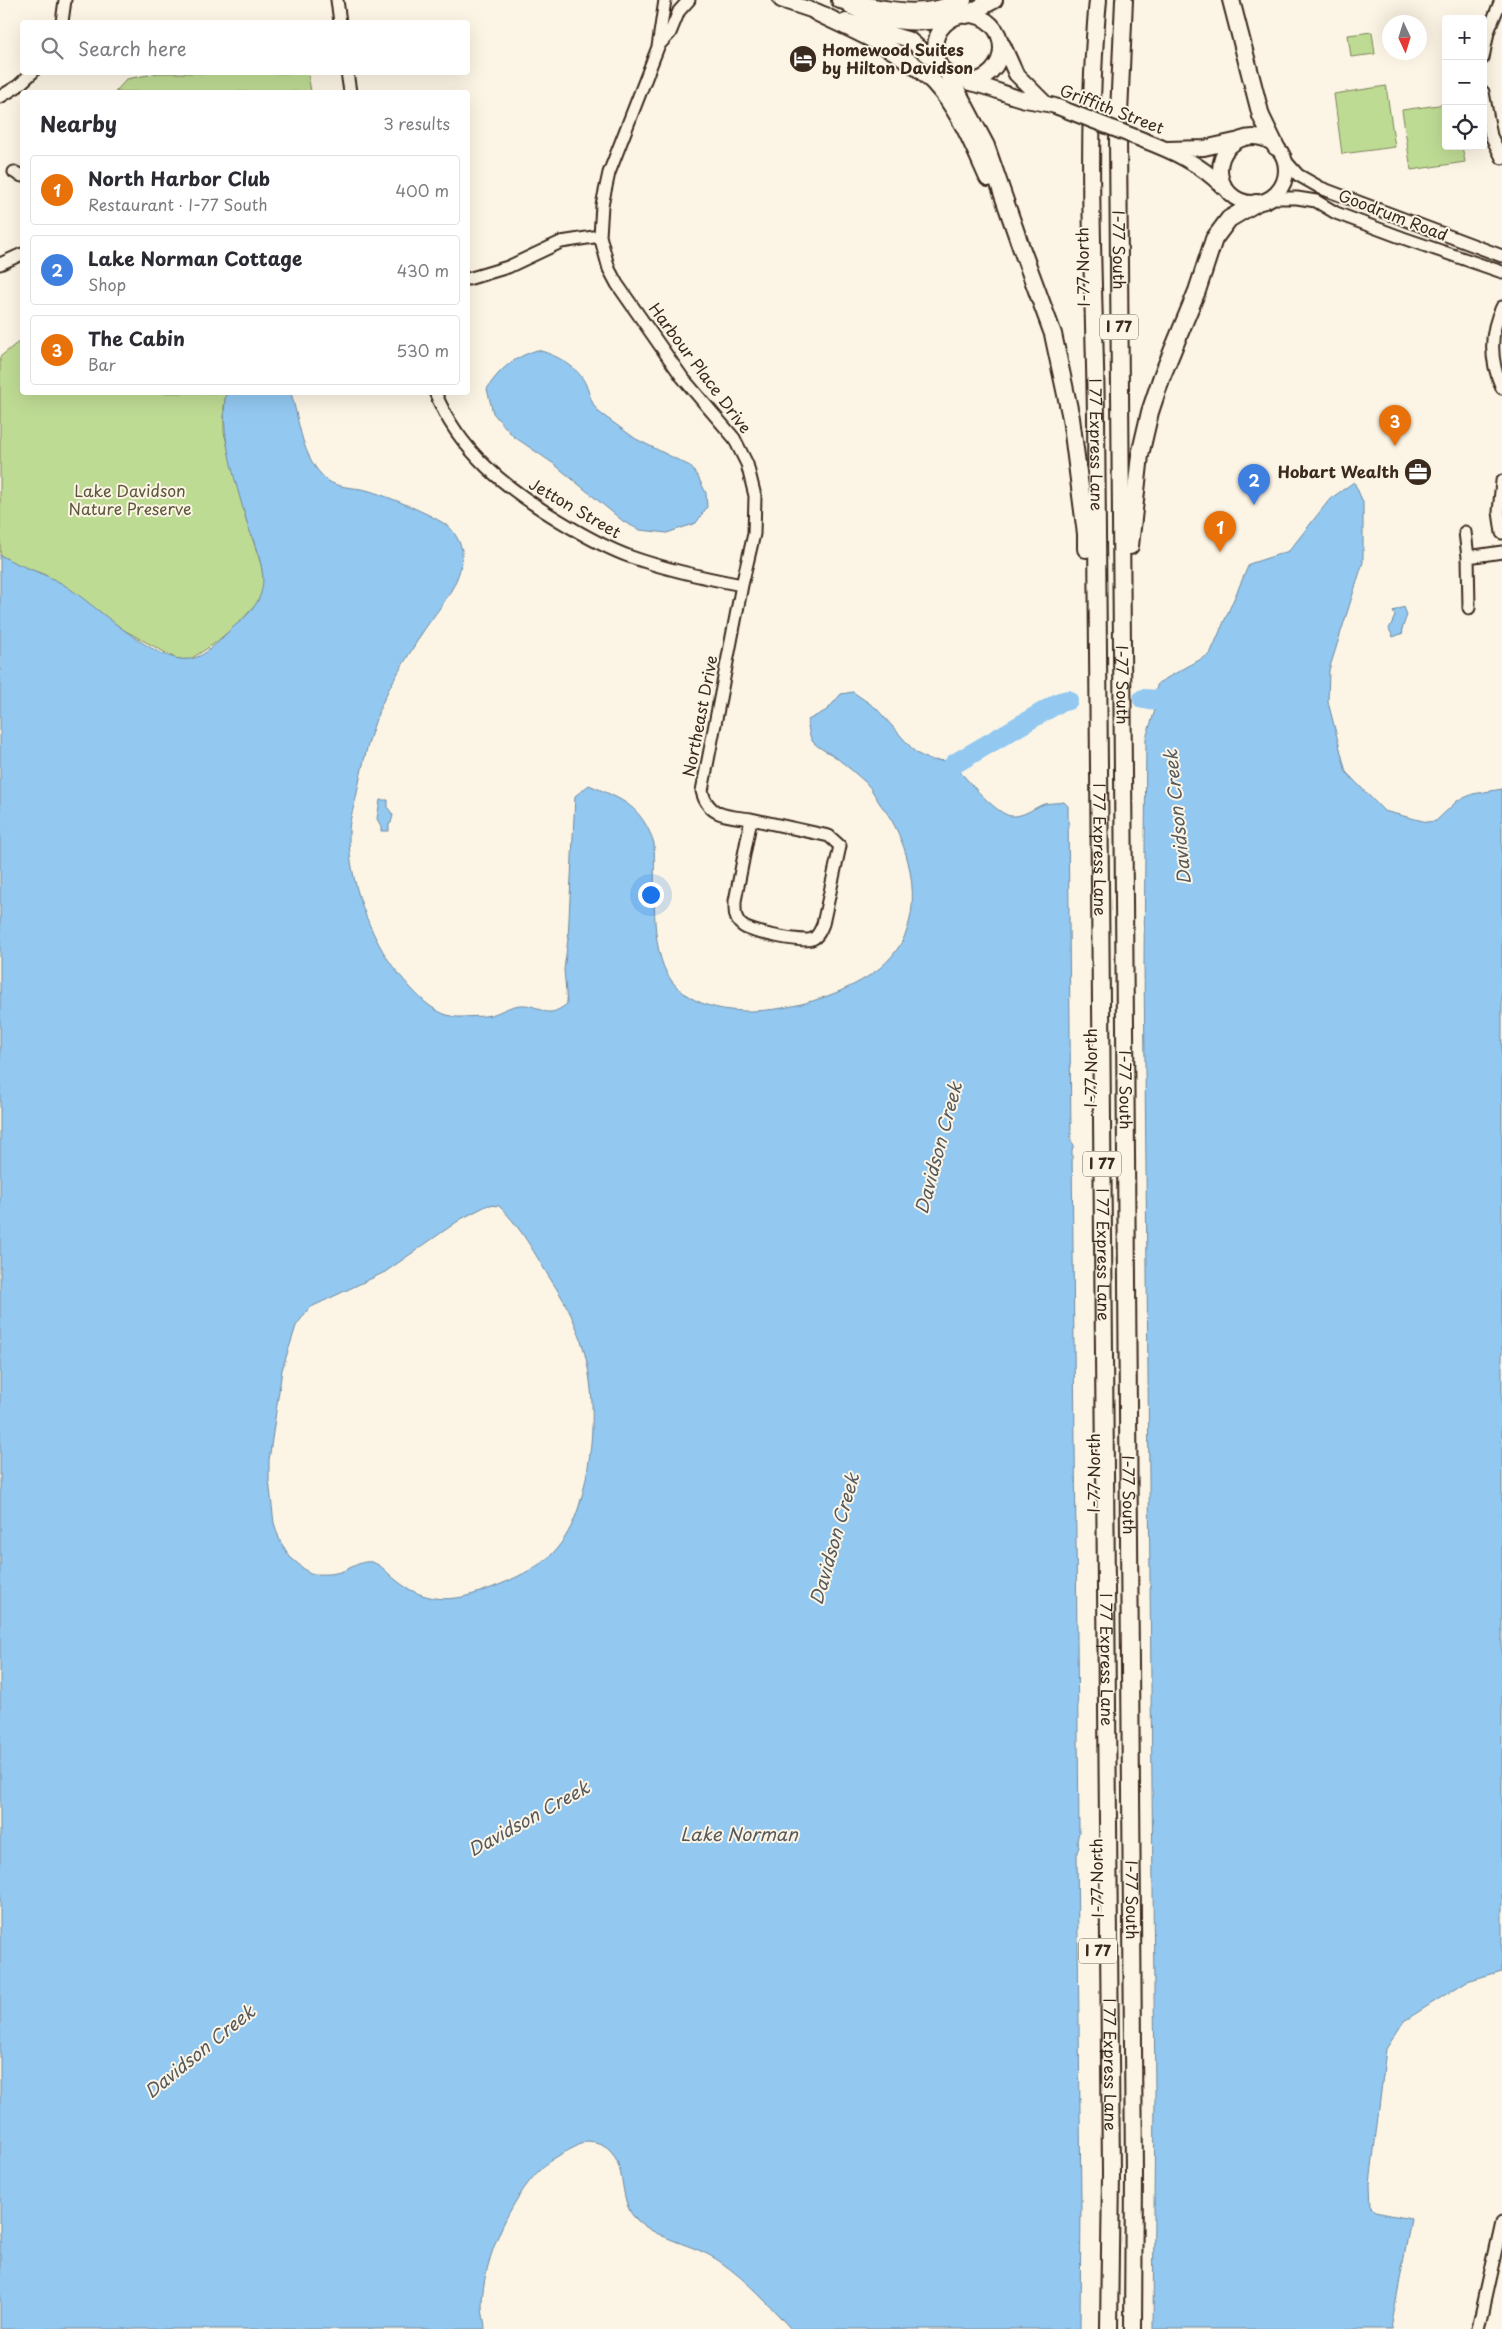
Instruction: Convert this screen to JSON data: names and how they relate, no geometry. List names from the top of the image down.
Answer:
{
  "streets": {
    "highway": [
      "I-77 South",
      "I-77 North",
      "I 77",
      "I 77 Express Lane"
    ],
    "main road": ["Griffith Street"],
    "street": [
      "Goodrum Road",
      "Harbour Place Drive",
      "Jetton Street",
      "Northeast Drive"
    ]
  },
  "crossings": [
    ["Griffith Street", "Goodrum Road"],
    ["Harbour Place Drive", "Jetton Street"],
    ["Harbour Place Drive", "Northeast Drive"],
    ["Jetton Street", "Northeast Drive"]
  ],
  "water": ["Davidson Creek", "Lake Norman"],
  "parks": ["Lake Davidson Nature Preserve"],
  "places": {
    "hotel": ["Homewood Suites by Hilton Davidson"],
    "office": ["Hobart Wealth"]
  },
  "north": "bottom",
  "page": {
    "map_buttons": ["+", "−"],
    "search": "Search here",
    "heading": ["Nearby", "3 results"],
    "list": [
      {
        "mark": "1",
        "name": "North Harbor Club",
        "note": "Restaurant · I-77 South",
        "value": "400 m"
      },
      {
        "mark": "2",
        "name": "Lake Norman Cottage",
        "note": "Shop",
        "value": "430 m"
      },
      {
        "mark": "3",
        "name": "The Cabin",
        "note": "Bar",
        "value": "530 m"
      }
    ],
    "pins": ["3", "2", "1"]
  }
}
